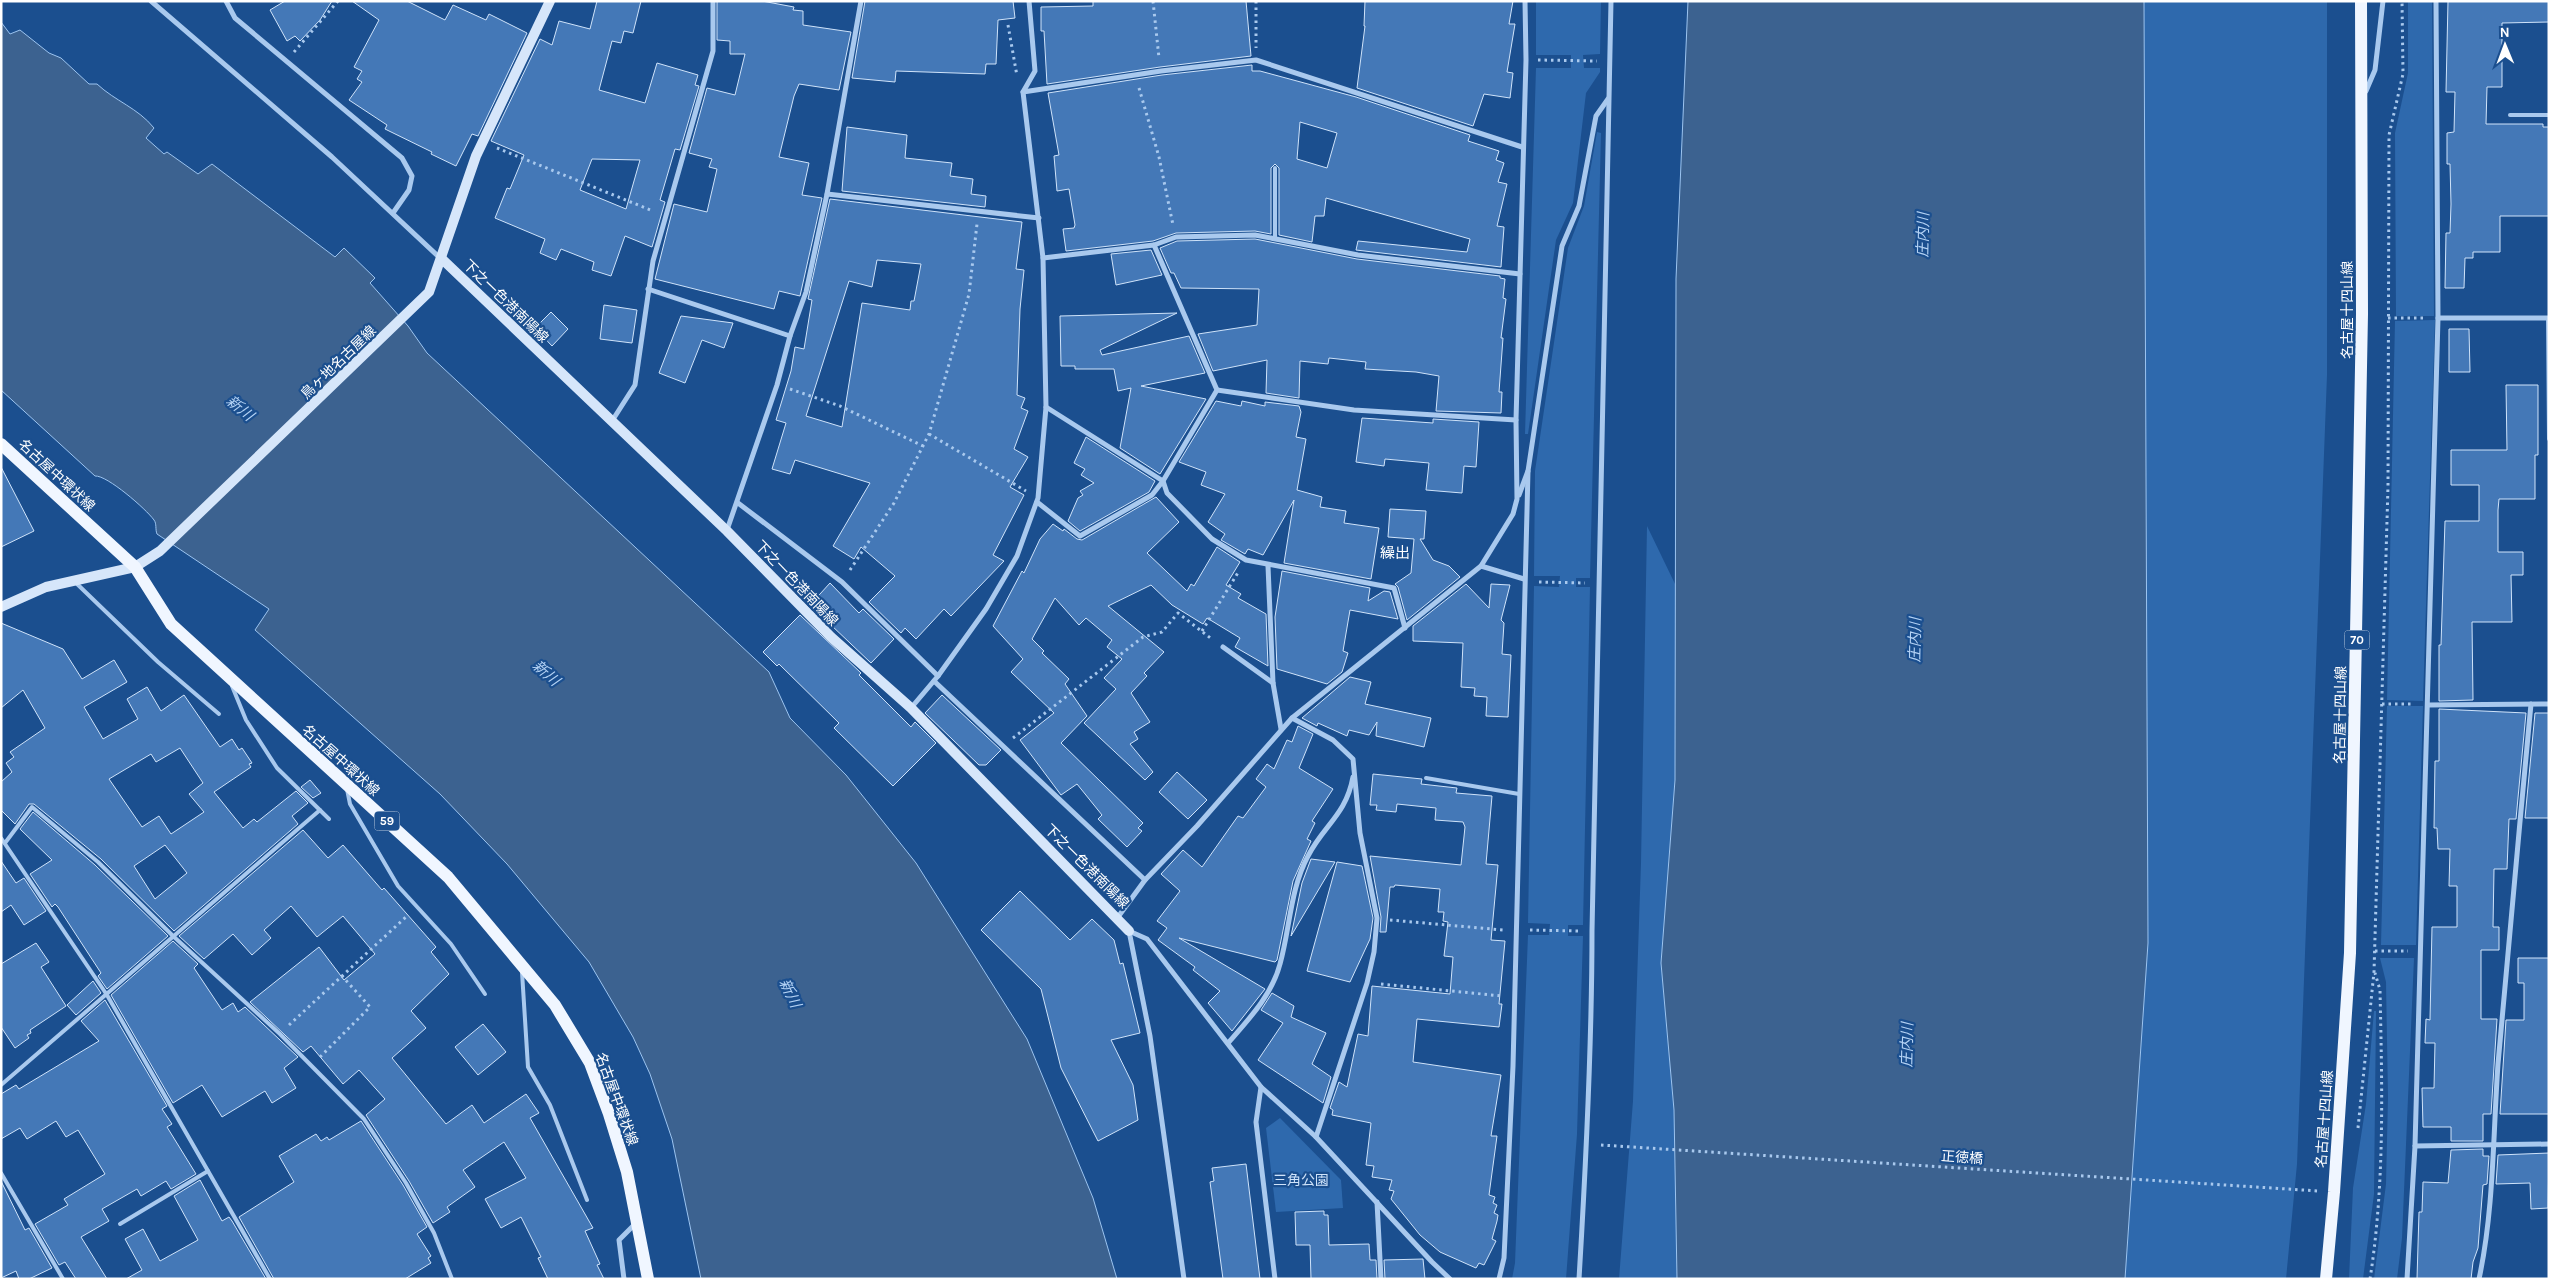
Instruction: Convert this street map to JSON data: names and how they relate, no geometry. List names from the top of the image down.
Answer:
{
  "streets": {
    "main road": [
      "下之一色港南陽線",
      "名古屋十四山線",
      "鳥ヶ地名古屋線",
      "名古屋中環状線",
      "70",
      "59"
    ],
    "path": ["正徳橋"]
  },
  "crossings": [
    ["下之一色港南陽線", "鳥ヶ地名古屋線"],
    ["名古屋十四山線", "正徳橋"],
    ["鳥ヶ地名古屋線", "名古屋中環状線"]
  ],
  "districts": ["繰出"],
  "water": ["庄内川", "新川"],
  "parks": ["三角公園"],
  "north": "top"
}
